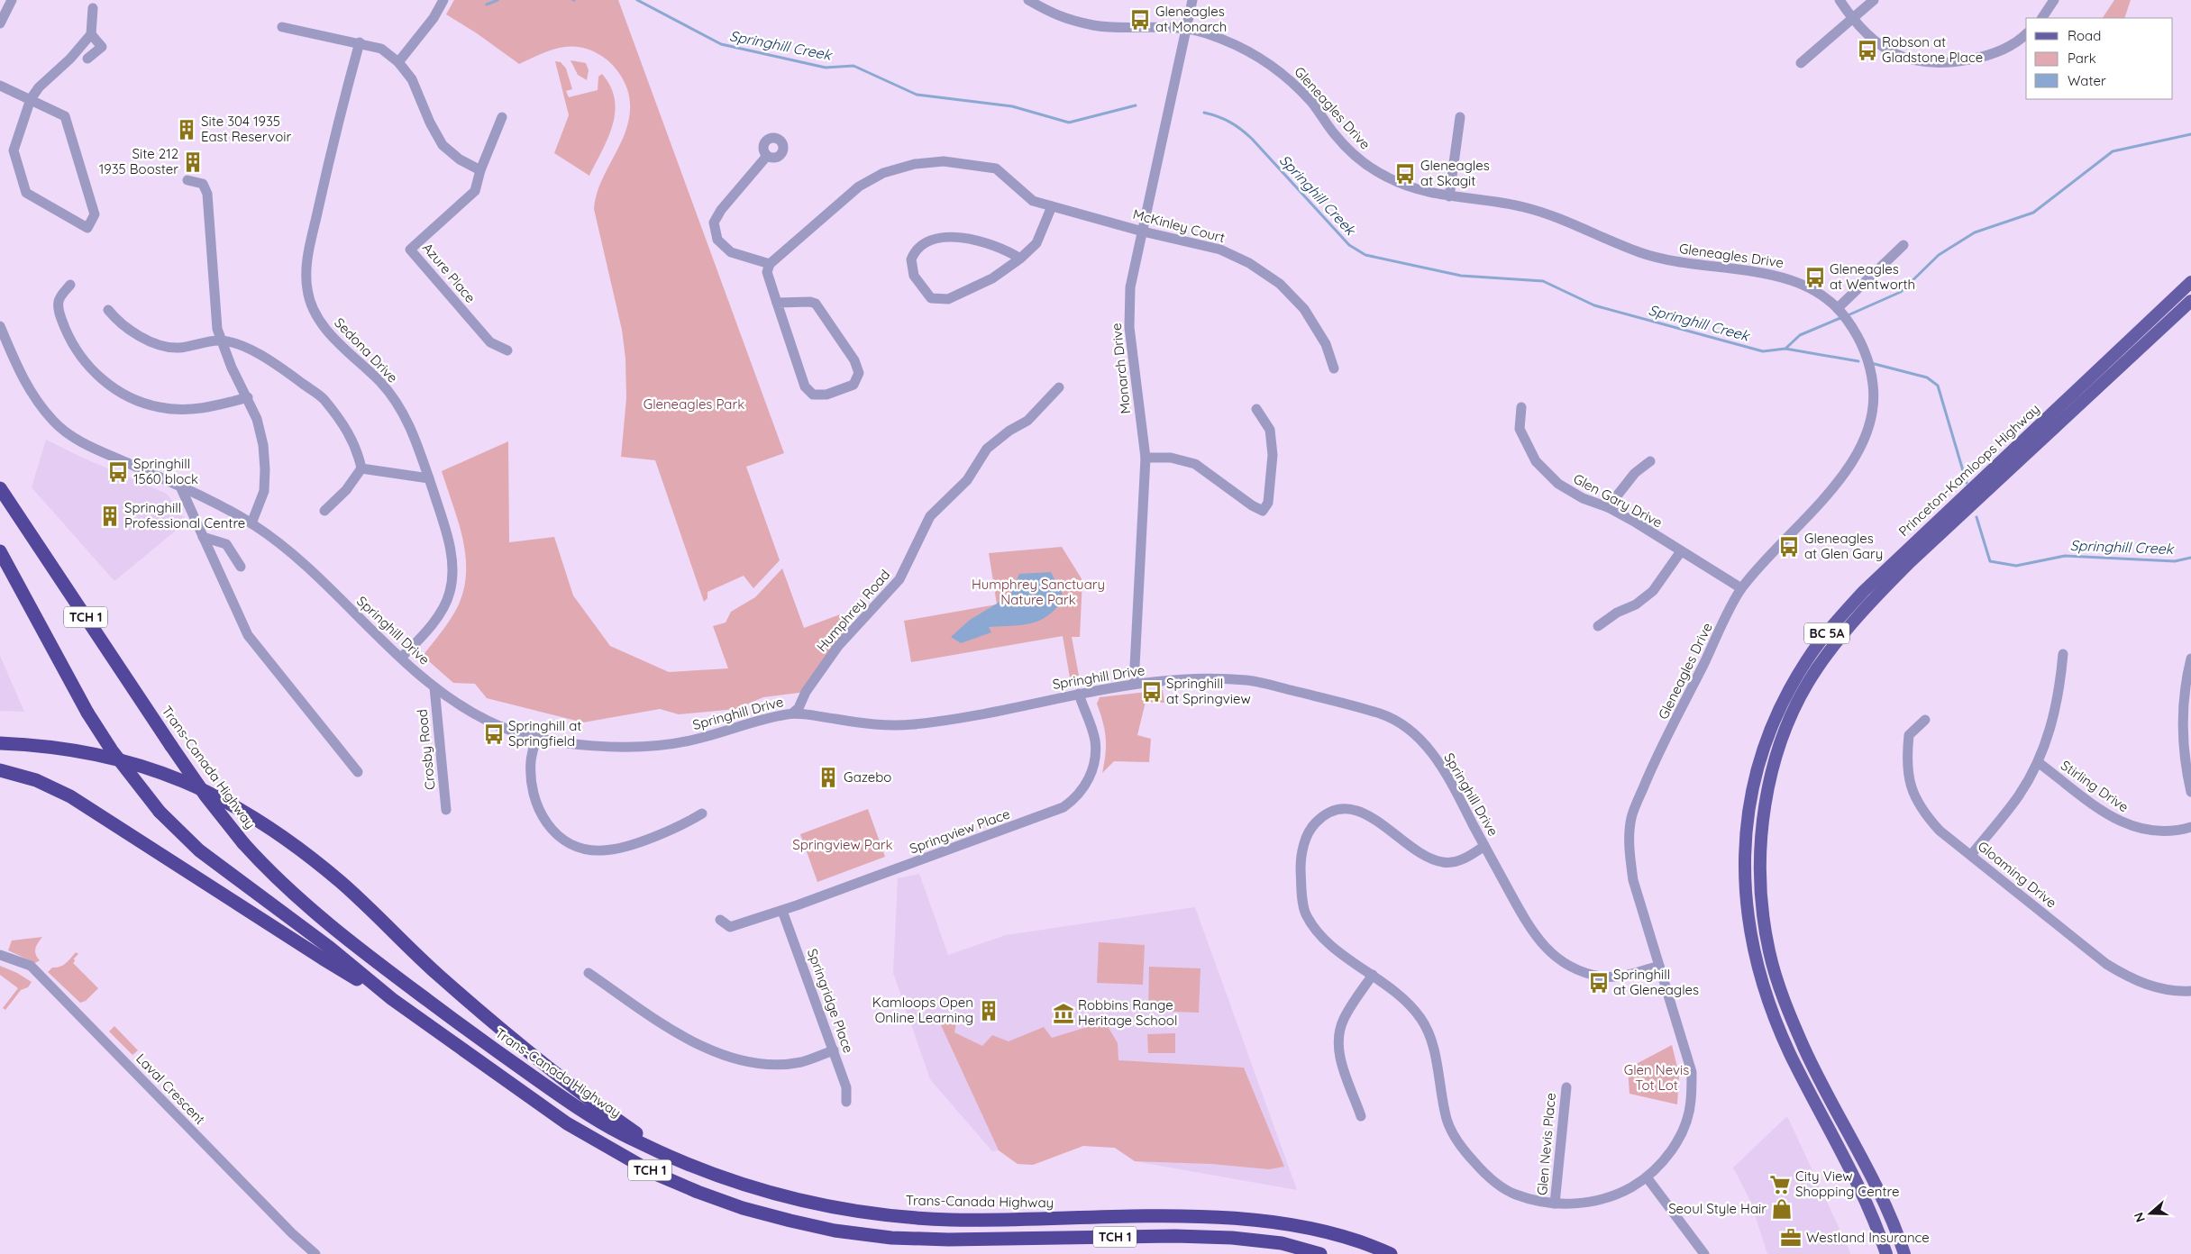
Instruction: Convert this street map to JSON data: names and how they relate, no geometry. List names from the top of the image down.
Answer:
{
  "streets": {
    "highway": ["TCH 1", "Trans-Canada Highway"],
    "main road": ["Princeton-Kamloops Highway", "BC 5A"],
    "street": [
      "Gleneagles Drive",
      "McKinley Court",
      "Azure Place",
      "Sedona Drive",
      "Monarch Drive",
      "Glen Gary Drive",
      "Humphrey Road",
      "Springhill Drive",
      "Crosby Road",
      "Stirling Drive",
      "Springview Place",
      "Gloaming Drive",
      "Springridge Place",
      "Laval Crescent",
      "Glen Nevis Place"
    ]
  },
  "crossings": [
    ["Gleneagles Drive", "Monarch Drive"],
    ["Gleneagles Drive", "Glen Gary Drive"],
    ["Gleneagles Drive", "Springhill Drive"],
    ["Gleneagles Drive", "Glen Nevis Place"],
    ["McKinley Court", "Monarch Drive"],
    ["Sedona Drive", "Springhill Drive"],
    ["Monarch Drive", "Springhill Drive"],
    ["Humphrey Road", "Springhill Drive"],
    ["Springhill Drive", "Crosby Road"],
    ["Springhill Drive", "Springview Place"],
    ["Springview Place", "Springridge Place"]
  ],
  "water": ["Springhill Creek"],
  "parks": [
    "Gleneagles Park",
    "Humphrey Sanctuary Nature Park",
    "Springview Park",
    "Glen Nevis Tot Lot"
  ],
  "places": {
    "bus stop": [
      "Gleneagles at Monarch",
      "Robson at Gladstone Place",
      "Gleneagles at Skagit",
      "Gleneagles at Wentworth",
      "Springhill 1560 block",
      "Gleneagles at Glen Gary",
      "Springhill at Springview",
      "Springhill at Springfield",
      "Springhill at Gleneagles"
    ],
    "building": [
      "Site 304 1935 East Reservoir",
      "Site 212 1935 Booster",
      "Springhill Professional Centre",
      "Gazebo",
      "Kamloops Open Online Learning"
    ],
    "museum": ["Robbins Range Heritage School"],
    "supermarket": ["City View Shopping Centre"],
    "shop": ["Seoul Style Hair"],
    "office": ["Westland Insurance"]
  },
  "legend": ["Road", "Park", "Water"],
  "north": "left"
}
